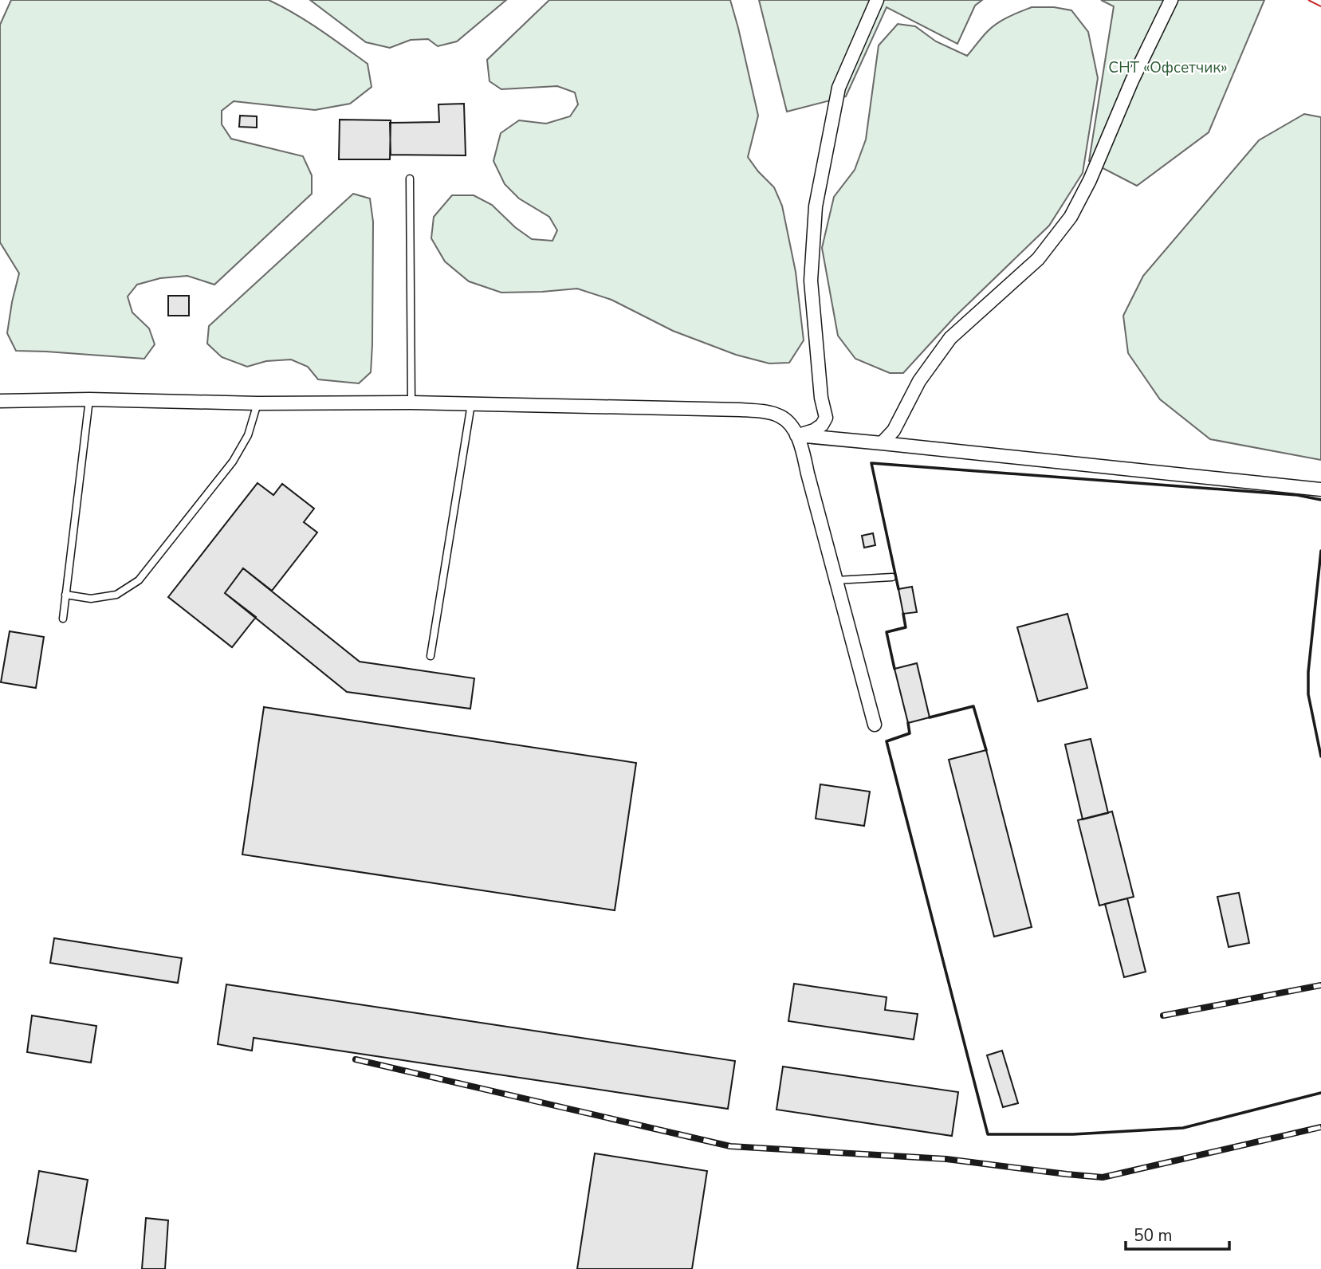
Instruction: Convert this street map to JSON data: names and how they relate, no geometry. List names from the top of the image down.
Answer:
{
  "parks": ["СНТ «Офсетчик»"],
  "scale_bar": "50 m"
}
